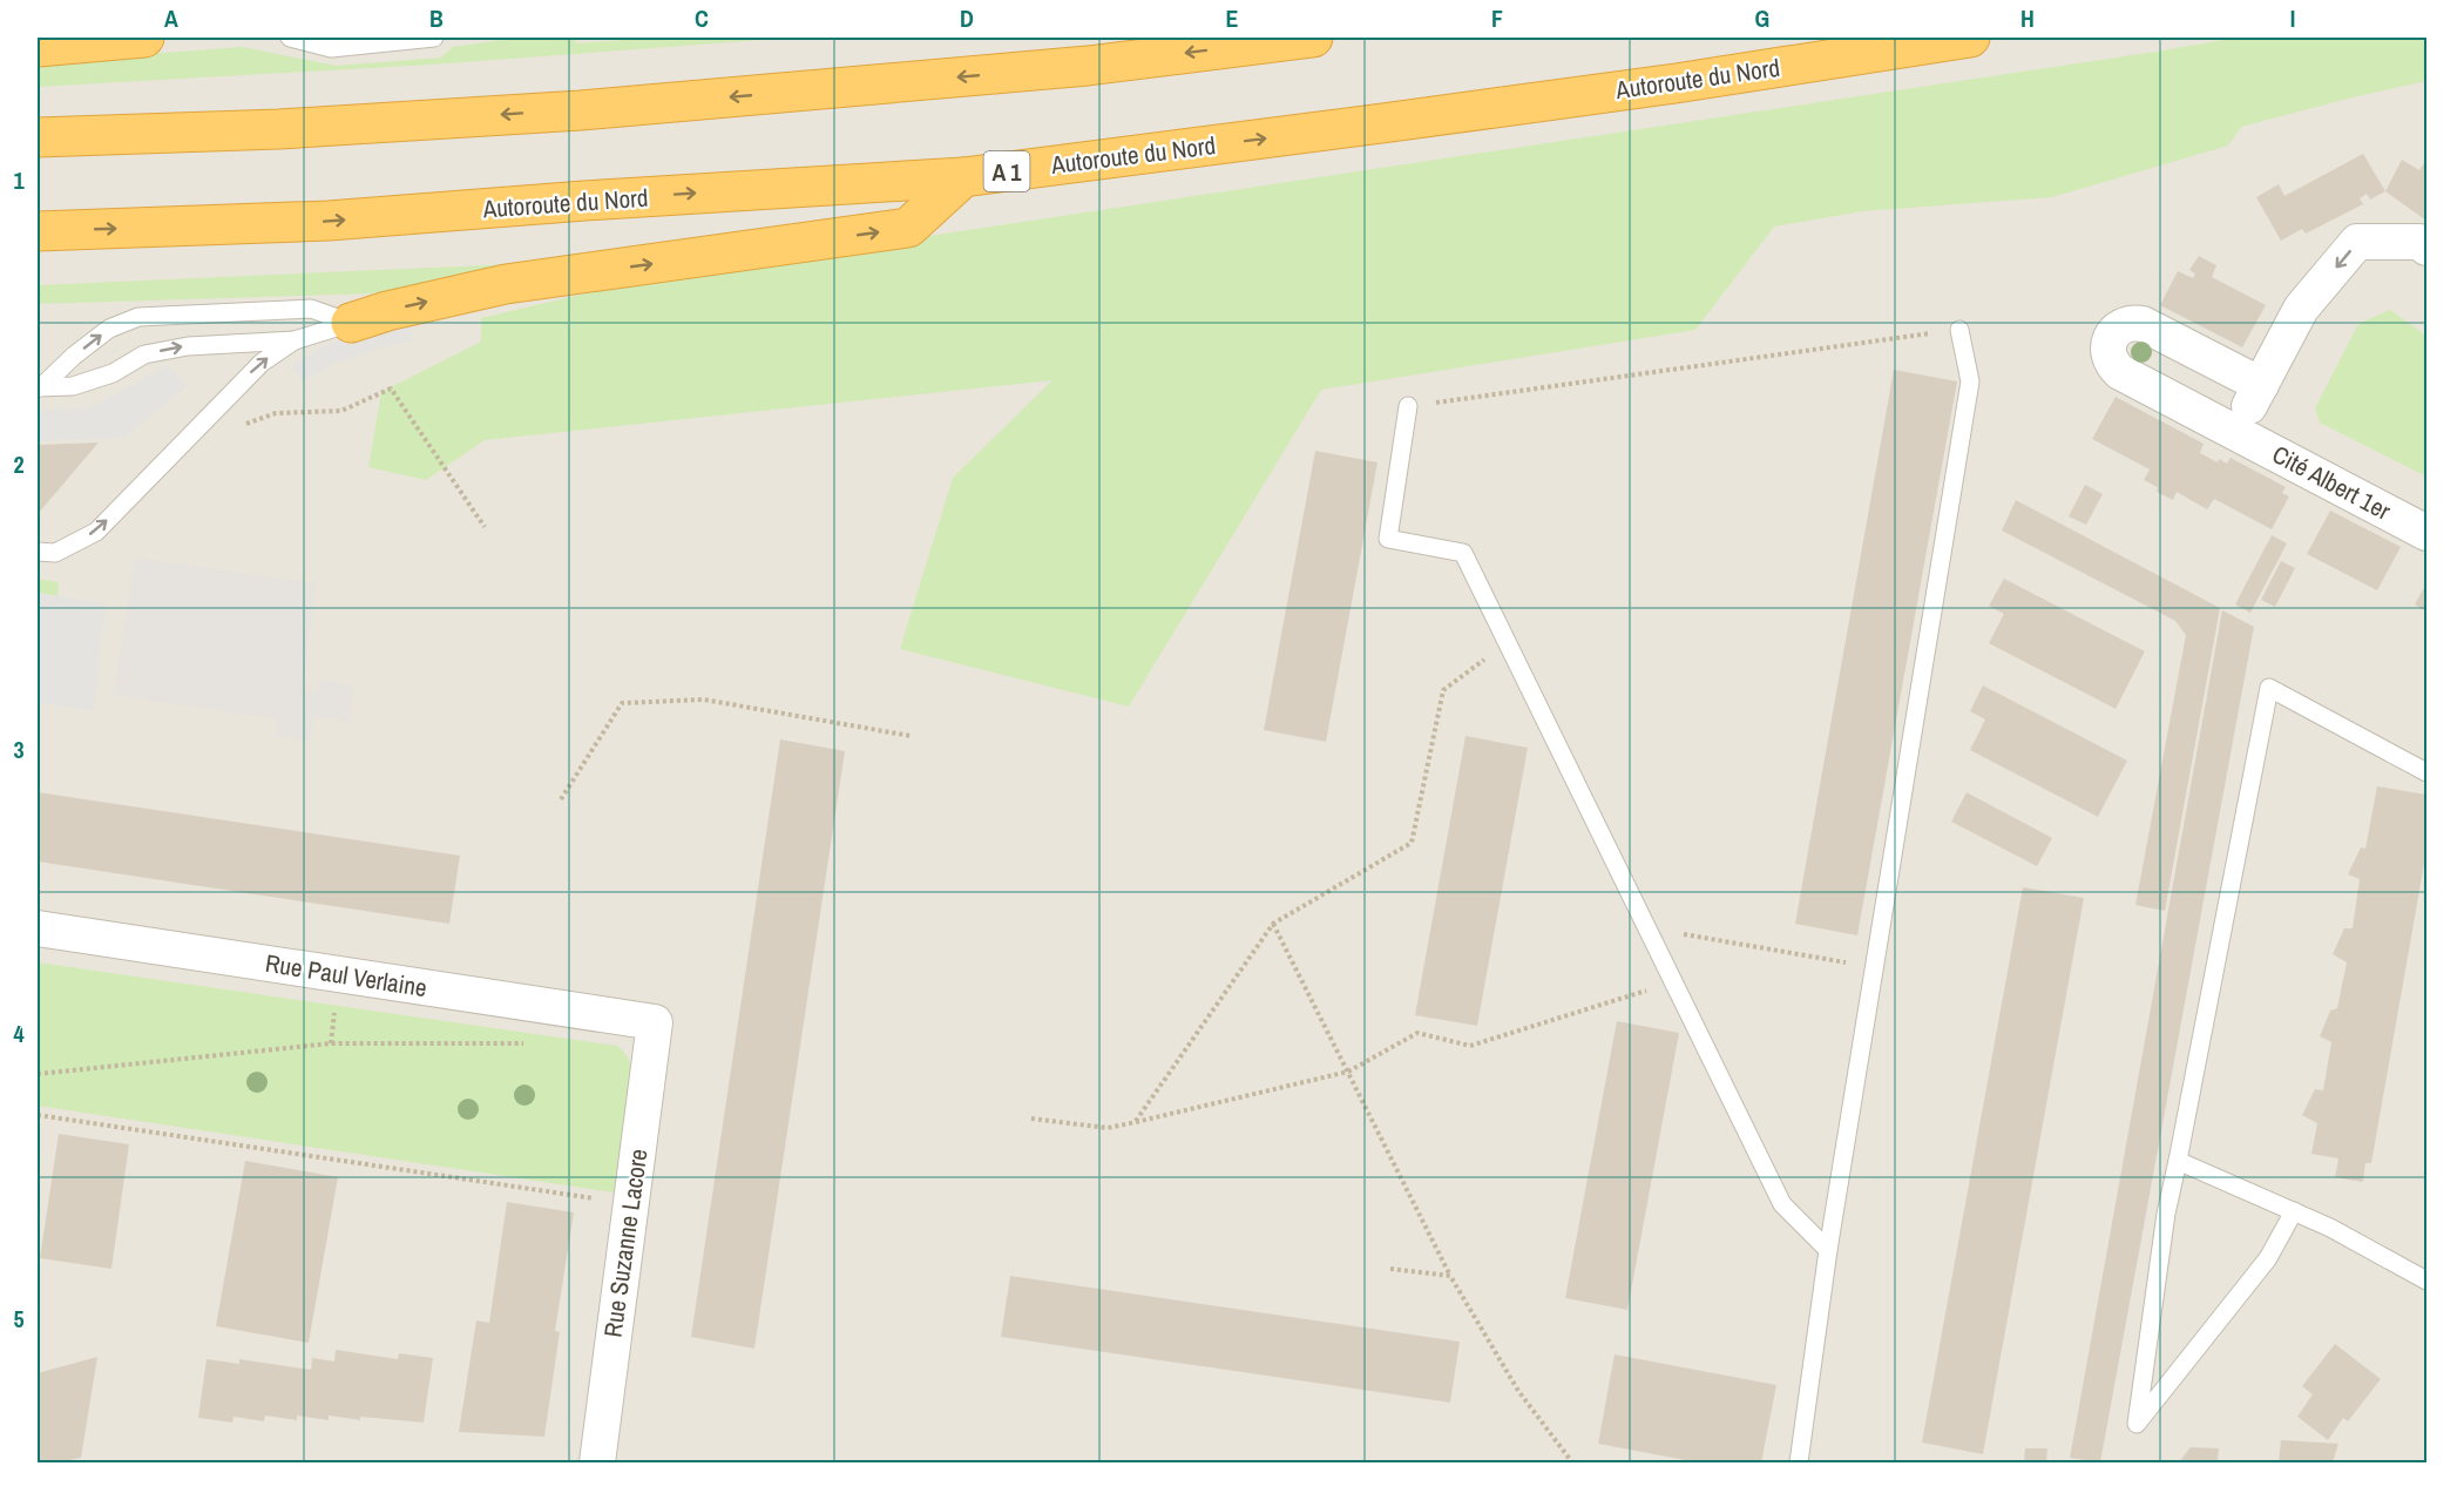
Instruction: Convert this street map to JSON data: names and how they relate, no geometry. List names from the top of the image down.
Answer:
{
  "streets": {
    "highway": ["Autoroute du Nord", "A 1"],
    "street": ["Cité Albert 1er", "Rue Paul Verlaine", "Rue Suzanne Lacore"]
  },
  "crossings": [
    ["Rue Paul Verlaine", "Rue Suzanne Lacore"]
  ],
  "grid": {
    "columns": [
      "A",
      "B",
      "C",
      "D",
      "E",
      "F",
      "G",
      "H",
      "I"
    ],
    "rows": [
      "1",
      "2",
      "3",
      "4",
      "5"
    ]
  }
}
